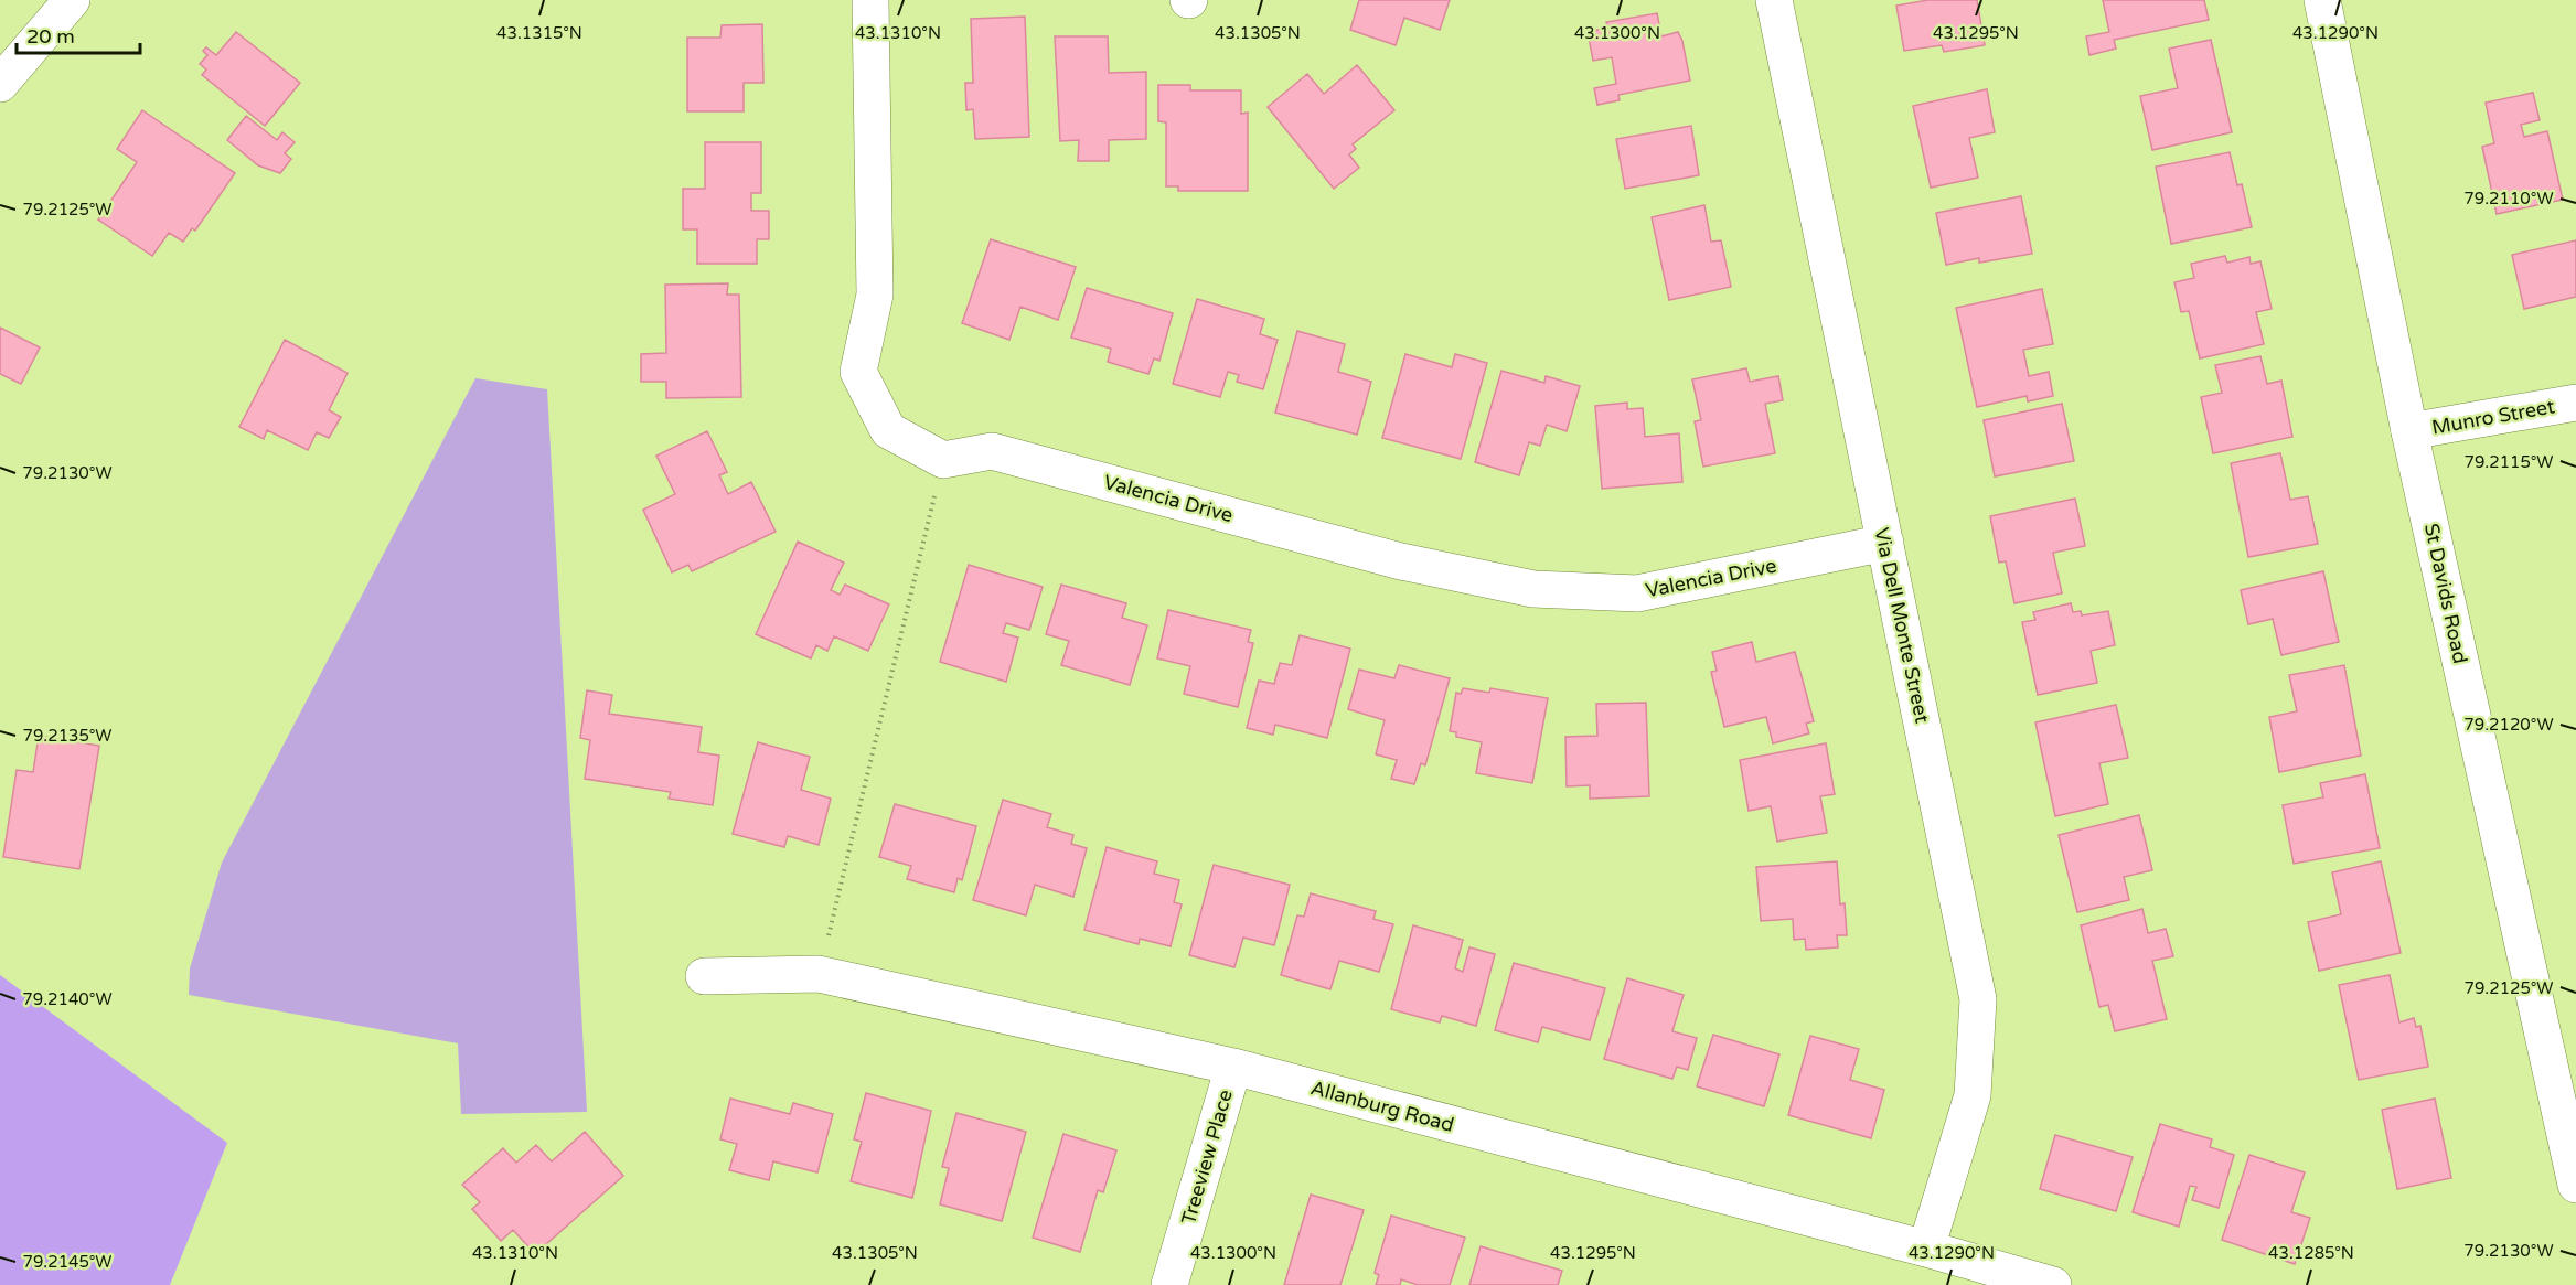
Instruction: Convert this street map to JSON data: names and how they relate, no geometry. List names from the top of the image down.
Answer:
{
  "streets": {
    "street": [
      "Munro Street",
      "Valencia Drive",
      "St Davids Road",
      "Via Dell Monte Street",
      "Allanburg Road",
      "Treeview Place"
    ]
  },
  "crossings": [
    ["Munro Street", "St Davids Road"],
    ["Valencia Drive", "Via Dell Monte Street"],
    ["Via Dell Monte Street", "Allanburg Road"],
    ["Allanburg Road", "Treeview Place"]
  ],
  "scale_bar": "20 m",
  "coordinates": [
    "43.1315°N",
    "43.1310°N",
    "43.1305°N",
    "43.1300°N",
    "43.1295°N",
    "43.1290°N",
    "79.2110°W",
    "79.2125°W",
    "79.2115°W",
    "79.2130°W",
    "79.2120°W",
    "79.2135°W",
    "79.2140°W",
    "43.1285°N",
    "79.2145°W"
  ]
}
